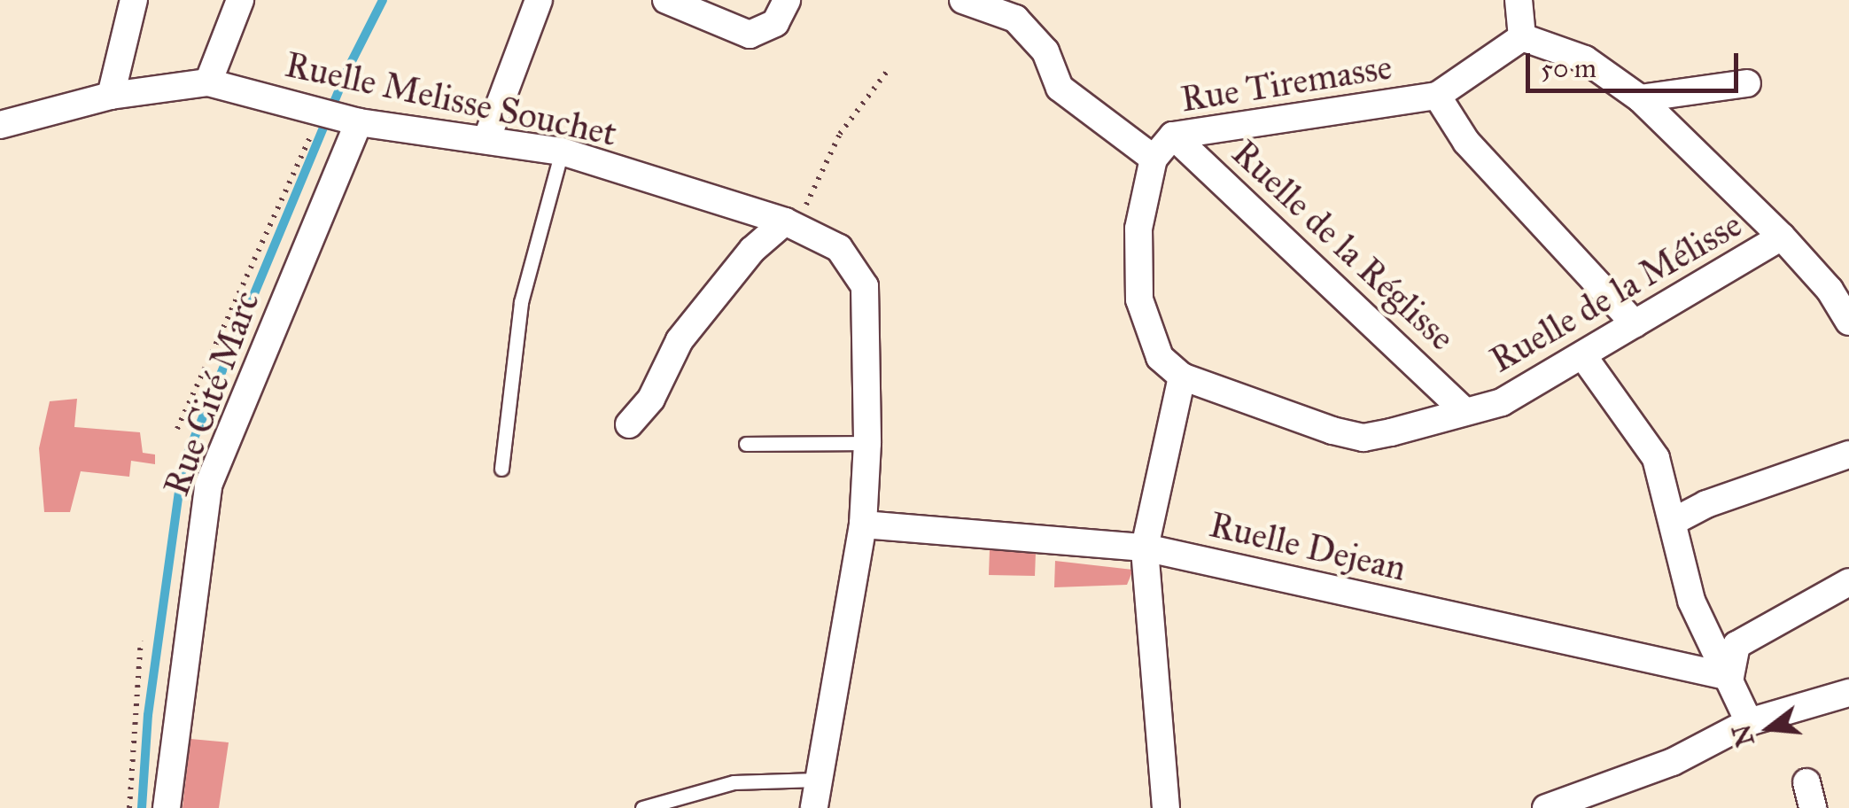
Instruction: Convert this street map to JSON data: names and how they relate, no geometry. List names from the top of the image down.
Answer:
{
  "streets": {
    "street": [
      "Rue Tiremasse",
      "Ruelle Melisse Souchet",
      "Ruelle de la Réglisse",
      "Ruelle de la Mélisse",
      "Rue Cité Marc",
      "Ruelle Dejean"
    ]
  },
  "crossings": [
    ["Rue Tiremasse", "Ruelle de la Réglisse"],
    ["Rue Tiremasse", "Ruelle de la Mélisse"],
    ["Ruelle Melisse Souchet", "Rue Cité Marc"],
    ["Ruelle Melisse Souchet", "Ruelle Dejean"],
    ["Ruelle de la Réglisse", "Ruelle de la Mélisse"]
  ],
  "scale_bar": "50 m",
  "north": "left"
}
